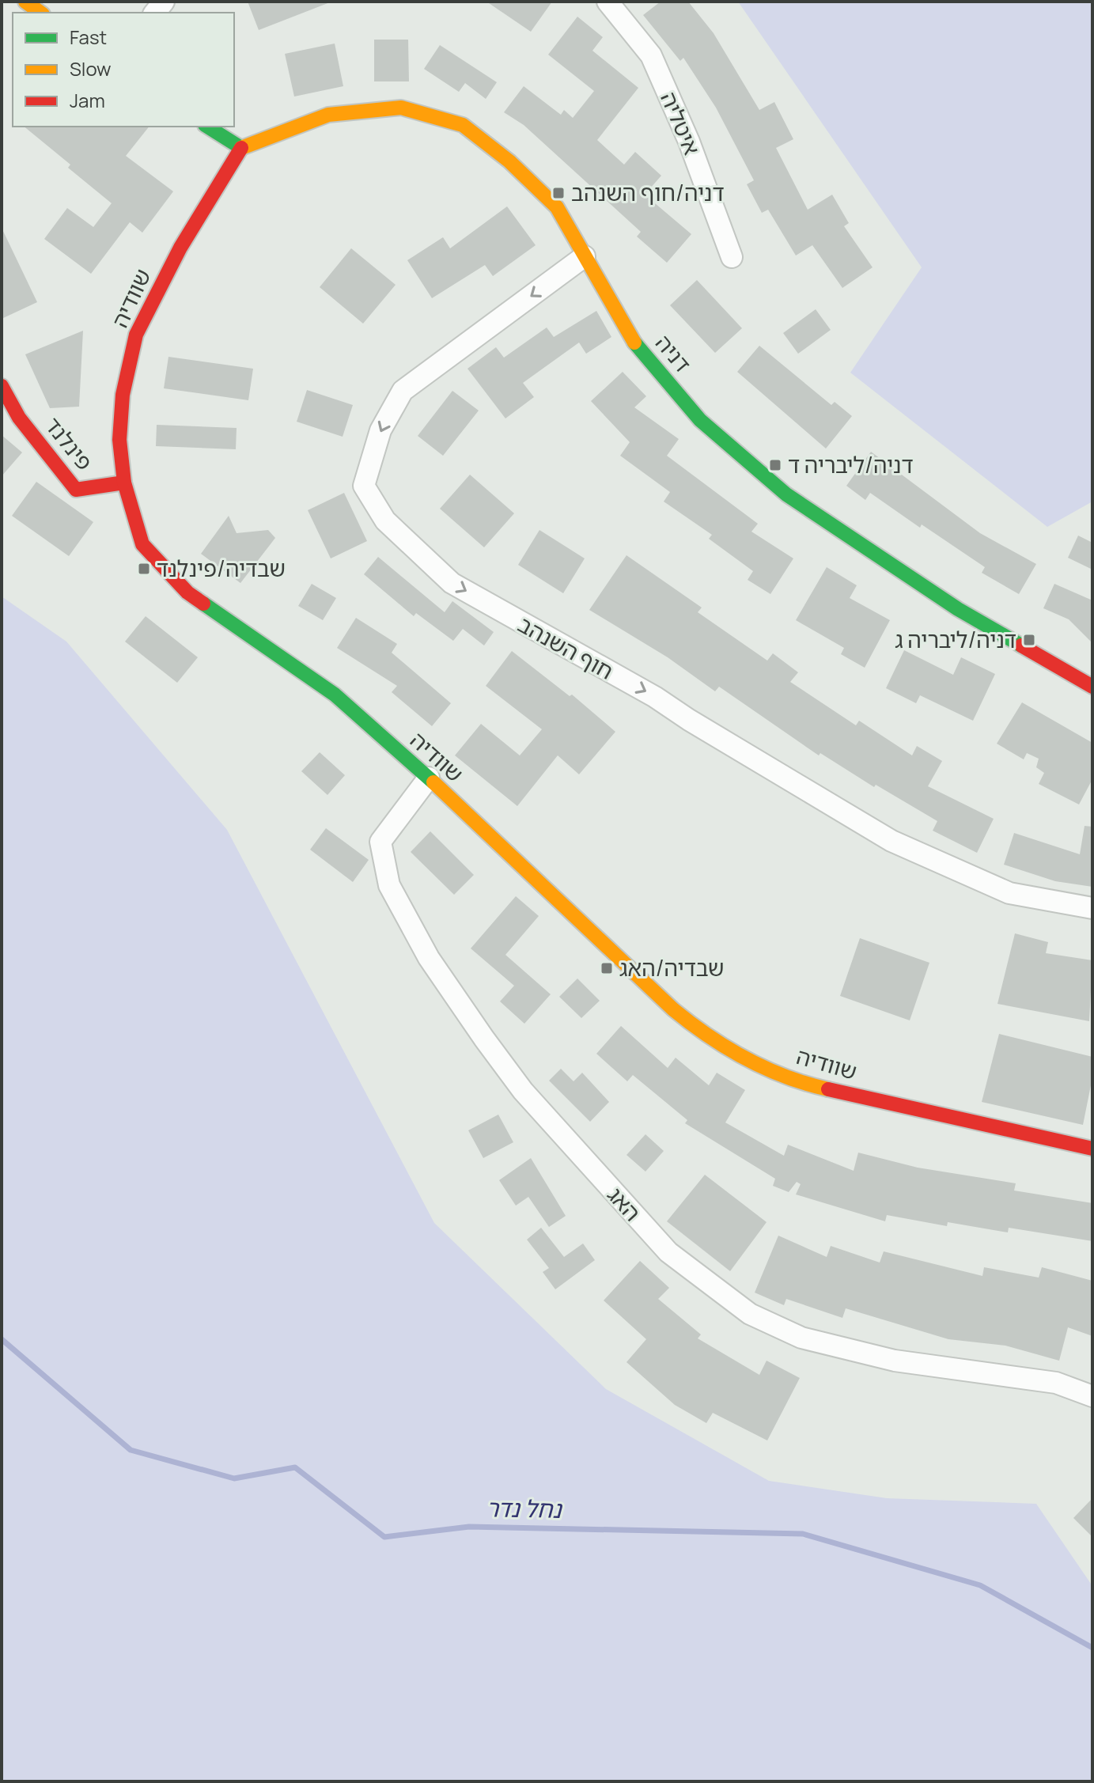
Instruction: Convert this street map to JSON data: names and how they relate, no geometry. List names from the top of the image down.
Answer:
{
  "streets": {
    "street": [
      "איטליה",
      "שוודיה",
      "דניה",
      "פינלנד",
      "חוף השנהב",
      "האג"
    ]
  },
  "crossings": [
    ["שוודיה", "דניה"],
    ["שוודיה", "פינלנד"],
    ["שוודיה", "האג"],
    ["דניה", "חוף השנהב"]
  ],
  "water": ["נחל נדר"],
  "places": {
    "transit": [
      "דניה/חוף השנהב",
      "דניה/ליבריה ד",
      "שבדיה/פינלנד",
      "דניה/ליבריה ג",
      "שבדיה/האג"
    ]
  },
  "legend": ["Fast", "Slow", "Jam"]
}
